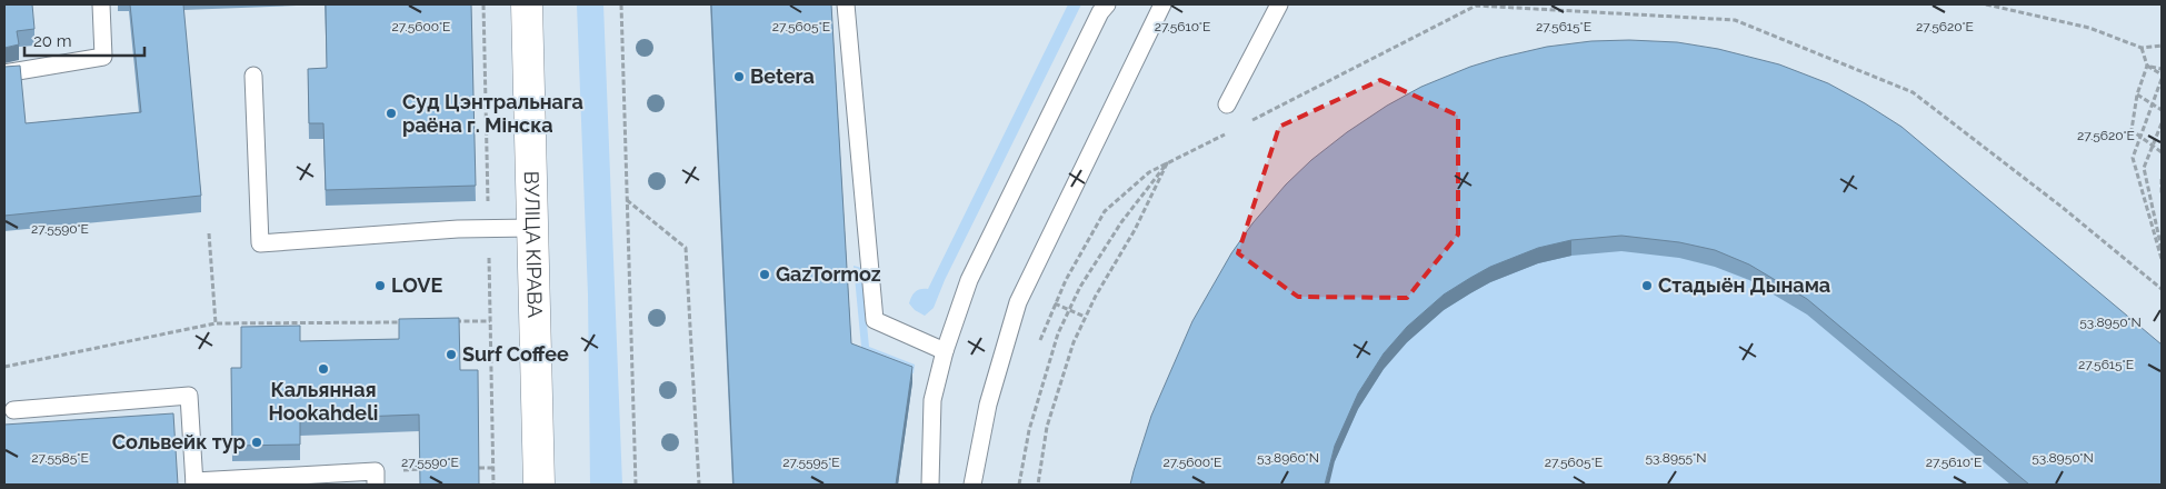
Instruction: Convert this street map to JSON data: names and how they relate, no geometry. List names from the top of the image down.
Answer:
{
  "streets": {
    "main road": ["ВУЛІЦА КІРАВА"]
  },
  "places": [
    "Betera",
    "Суд Цэнтральнага раёна г. Мінска",
    "GazTormoz",
    "LOVE",
    "Стадыён Дынама",
    "Surf Coffee",
    "Кальянная Hookahdeli",
    "Сольвейк тур"
  ],
  "scale_bar": "20 m",
  "coordinates": [
    "27.5600°E",
    "27.5605°E",
    "27.5610°E",
    "27.5615°E",
    "27.5620°E",
    "27.5590°E",
    "53.8950°N",
    "27.5585°E",
    "53.8960°N",
    "53.8955°N",
    "27.5595°E"
  ]
}
